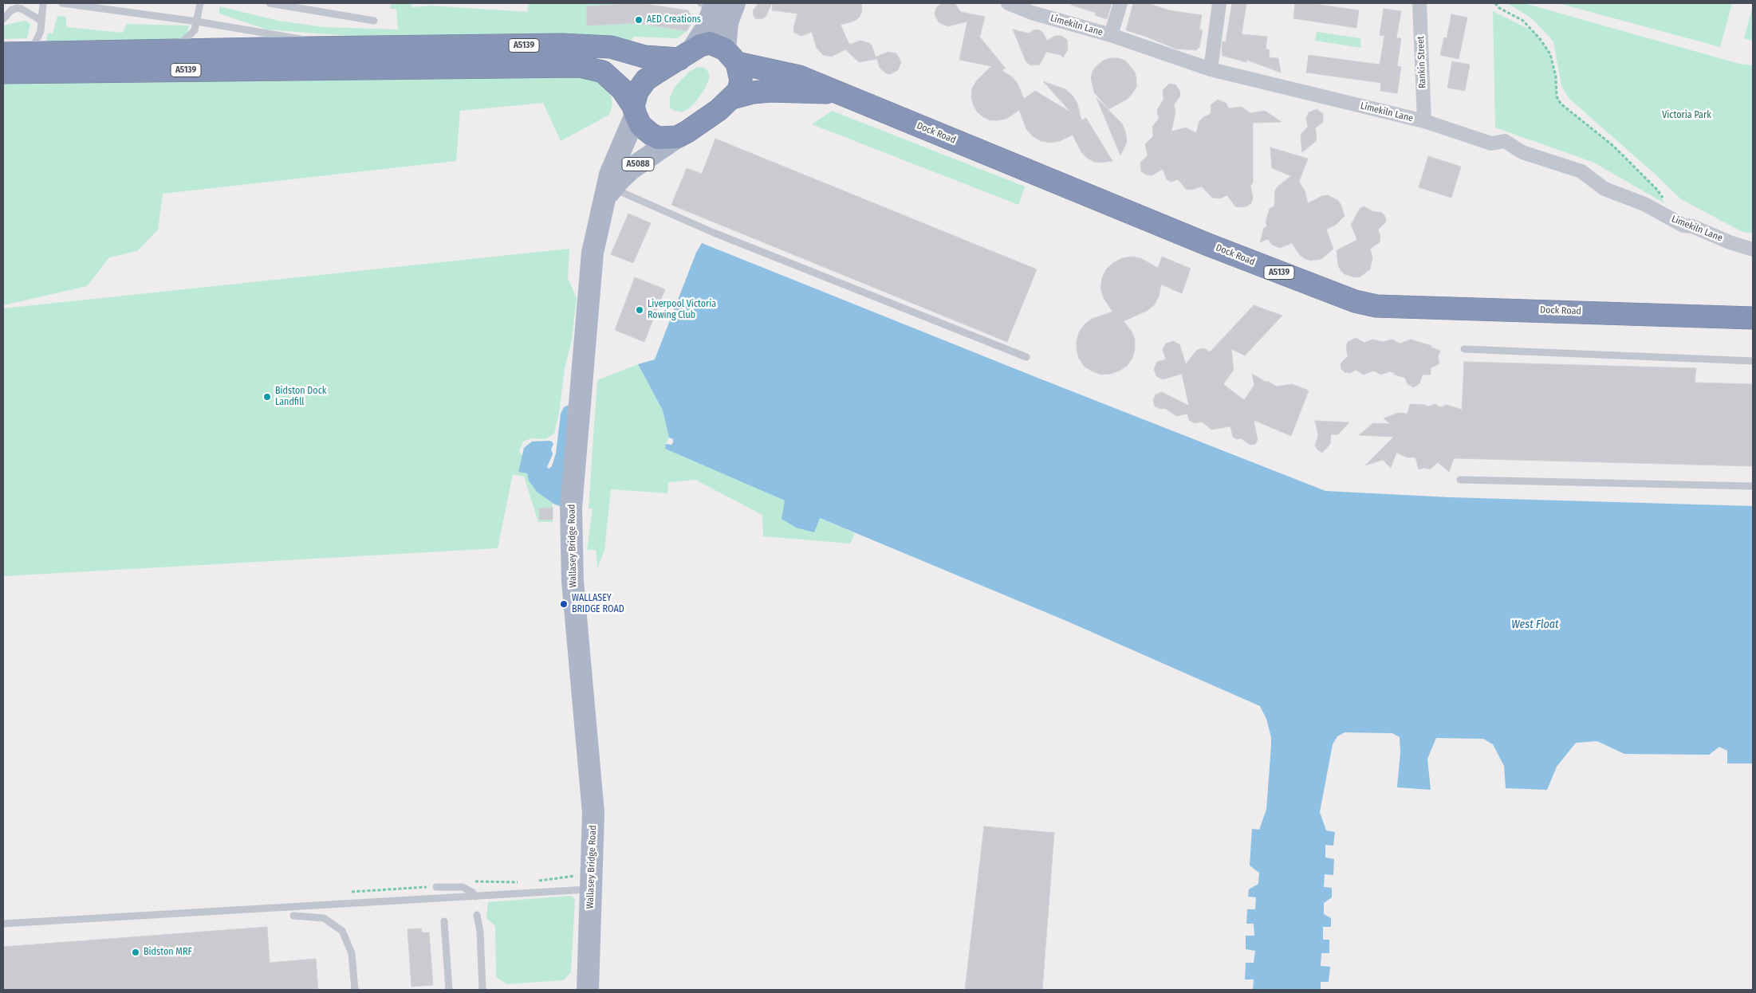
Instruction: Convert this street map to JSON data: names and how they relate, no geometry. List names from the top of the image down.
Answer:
{
  "streets": {
    "highway": ["A5139", "Dock Road"],
    "main road": ["A5088", "Wallasey Bridge Road"],
    "street": ["Limekiln Lane", "Rankin Street"]
  },
  "crossings": [
    ["Limekiln Lane", "Rankin Street"],
    ["A5139", "Dock Road"],
    ["A5139", "A5088"],
    ["Dock Road", "A5088"],
    ["A5088", "Wallasey Bridge Road"]
  ],
  "water": ["West Float"],
  "parks": ["Victoria Park"],
  "places": [
    "AED Creations",
    "Liverpool Victoria Rowing Club",
    "Bidston Dock Landfill",
    "WALLASEY BRIDGE ROAD",
    "Bidston MRF"
  ]
}
